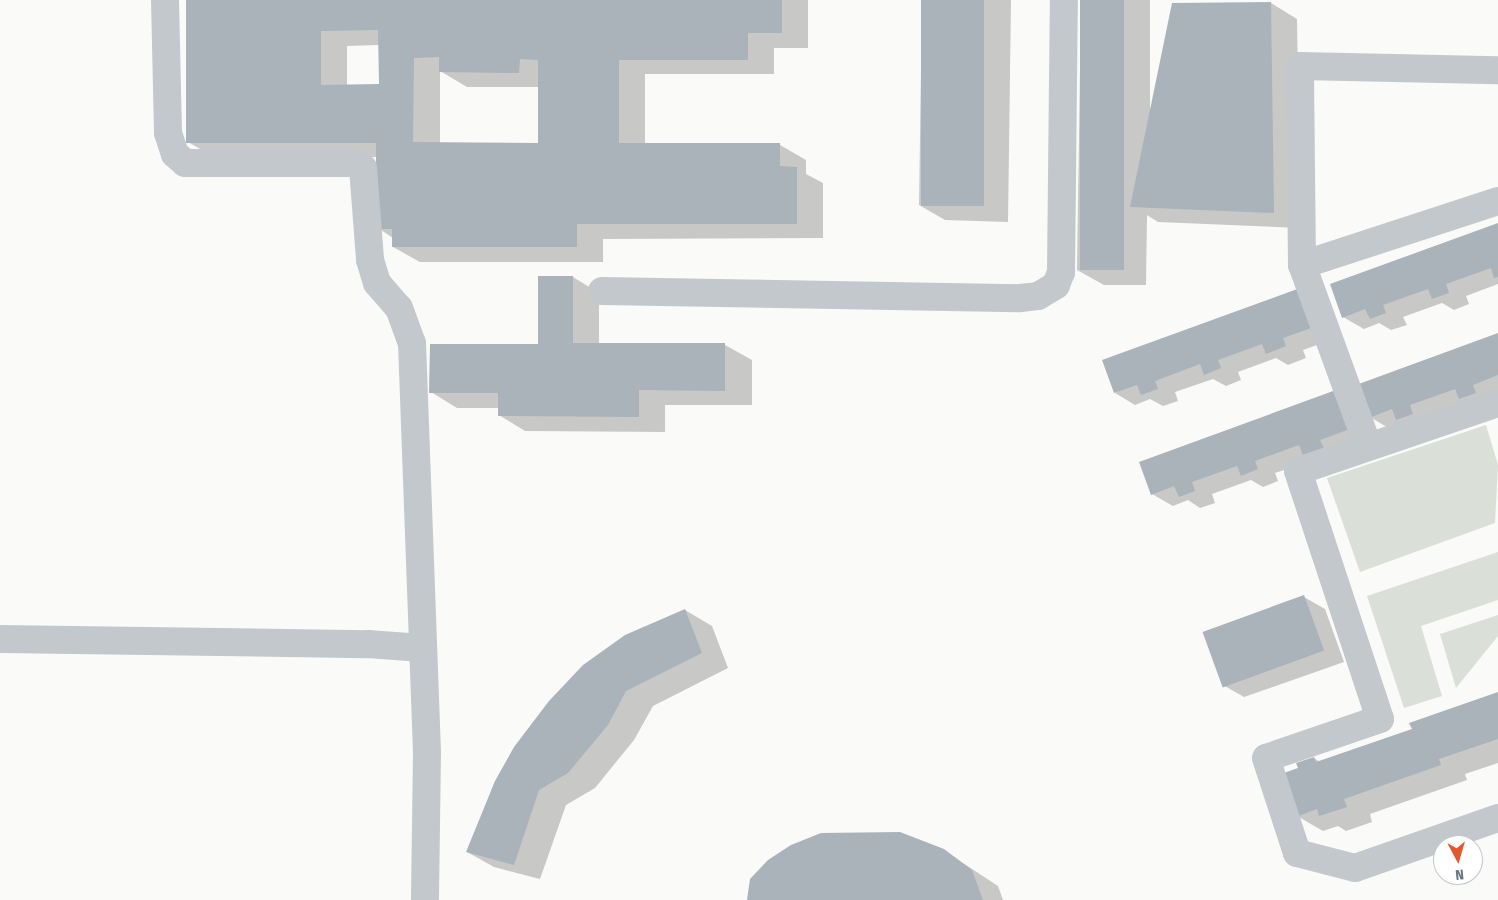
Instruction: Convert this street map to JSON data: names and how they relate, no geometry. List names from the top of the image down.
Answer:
{
  "north": "bottom"
}
